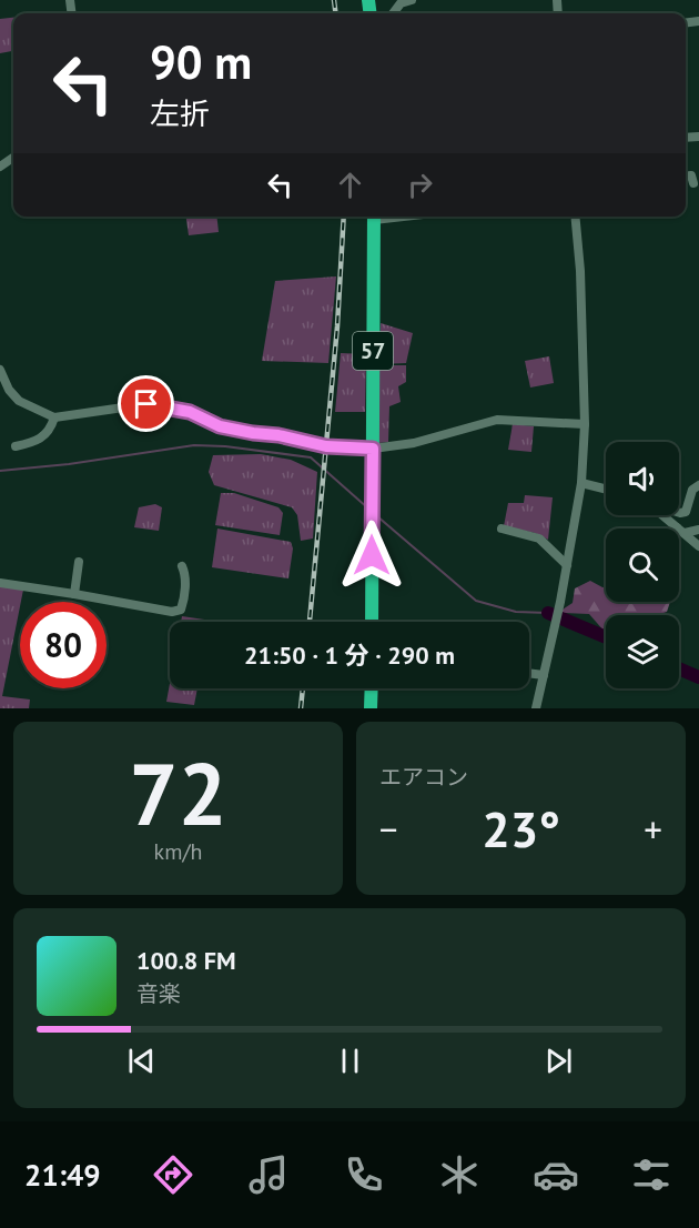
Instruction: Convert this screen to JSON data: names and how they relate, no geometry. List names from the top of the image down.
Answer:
{
  "streets": {
    "highway": ["57"]
  },
  "page": {
    "turn": ["90 m", "左折"],
    "limit": "80",
    "trip": "21:50 · 1 分 · 290 m",
    "tile": [
      ["72", "km/h"],
      "エアコン"
    ],
    "heat": ["−", "23°", "+"],
    "song": ["100.8 FM", "音楽"],
    "tabs": "21:49"
  }
}
